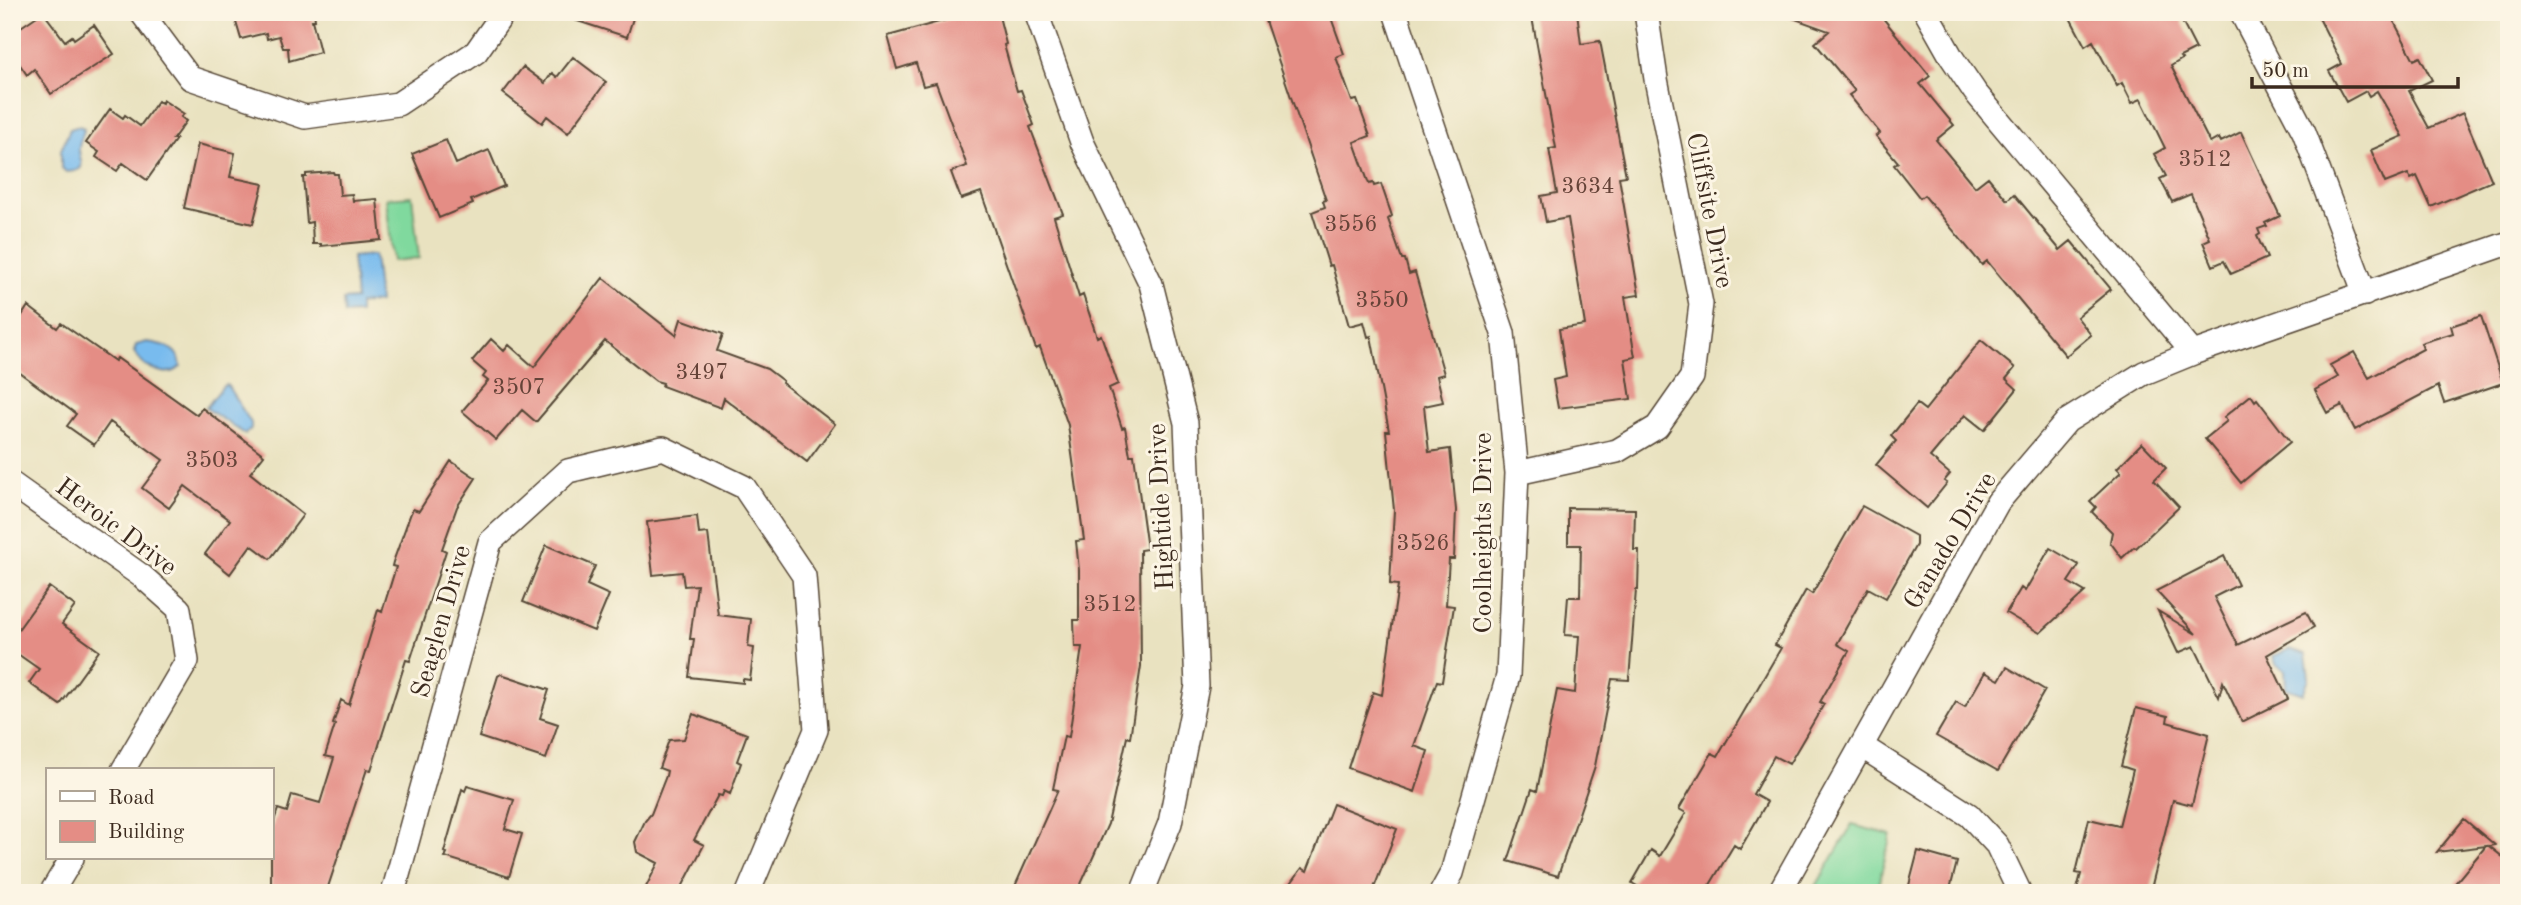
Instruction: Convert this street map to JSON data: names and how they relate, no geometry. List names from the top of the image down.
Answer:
{
  "streets": {
    "street": [
      "Cliffsite Drive",
      "Hightide Drive",
      "Heroic Drive",
      "Coolheights Drive",
      "Ganado Drive",
      "Seaglen Drive"
    ]
  },
  "crossings": [
    ["Cliffsite Drive", "Coolheights Drive"]
  ],
  "house_numbers": [
    "3512",
    "3634",
    "3556",
    "3550",
    "3497",
    "3507",
    "3503",
    "3526",
    "3512"
  ],
  "legend": ["Road", "Building"],
  "scale_bar": "50 m"
}
